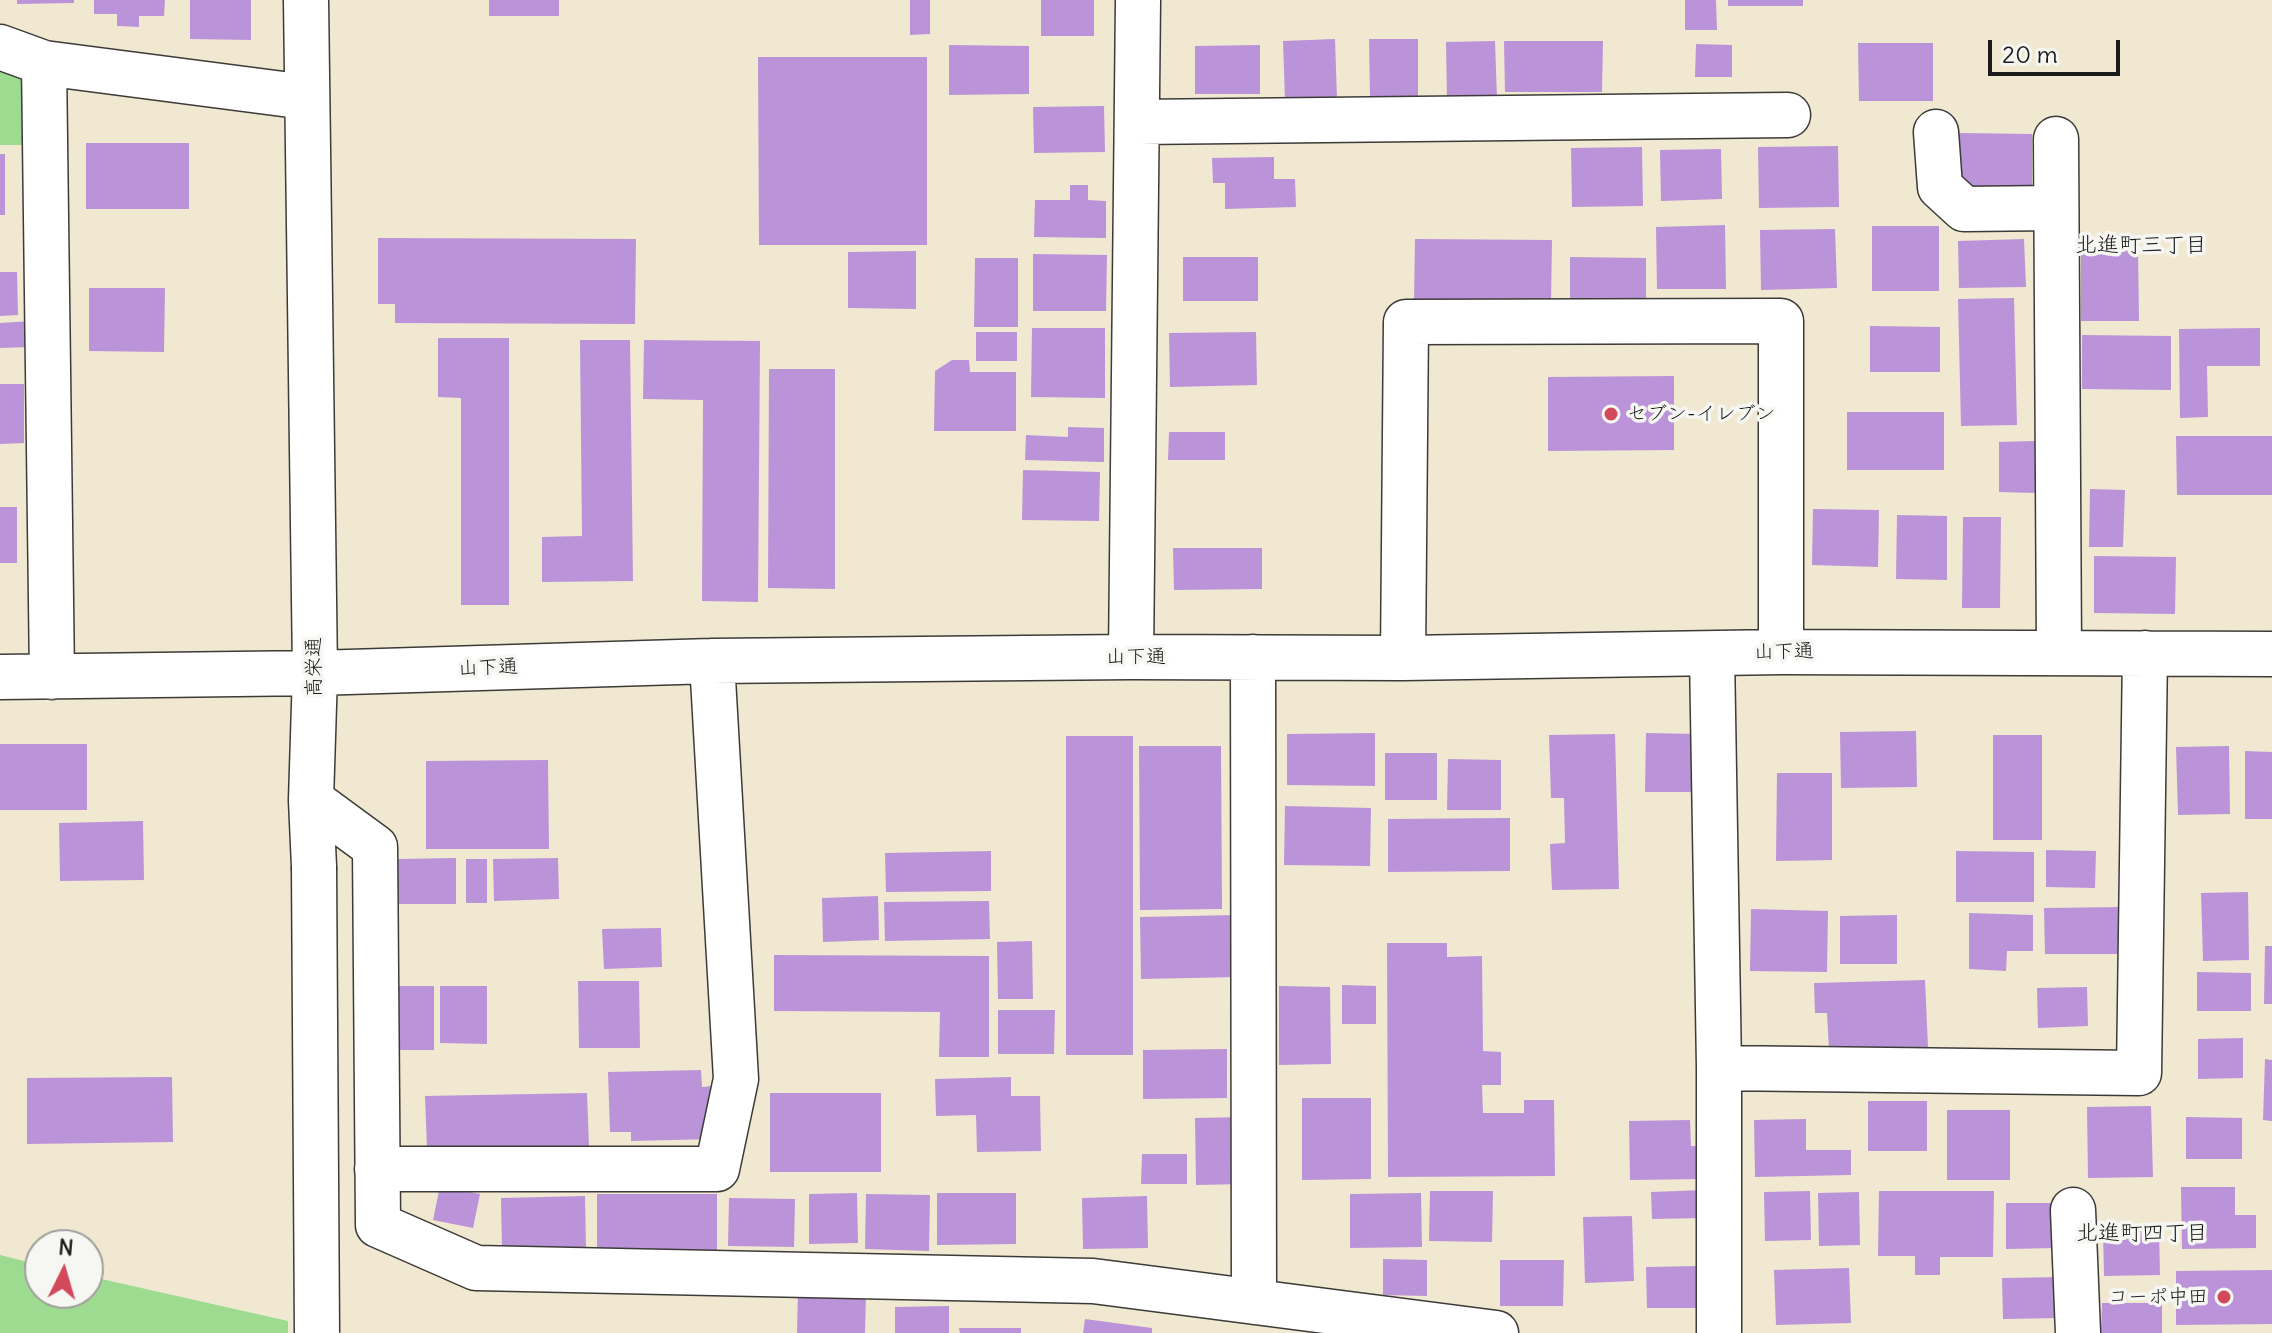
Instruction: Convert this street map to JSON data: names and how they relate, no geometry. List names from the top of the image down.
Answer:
{
  "streets": {
    "street": ["山下通", "高栄通"]
  },
  "crossings": [
    ["山下通", "高栄通"]
  ],
  "districts": ["北進町三丁目", "北進町四丁目"],
  "places": ["セブン-イレブン", "コーポ中田"],
  "scale_bar": "20 m",
  "north": "top"
}
